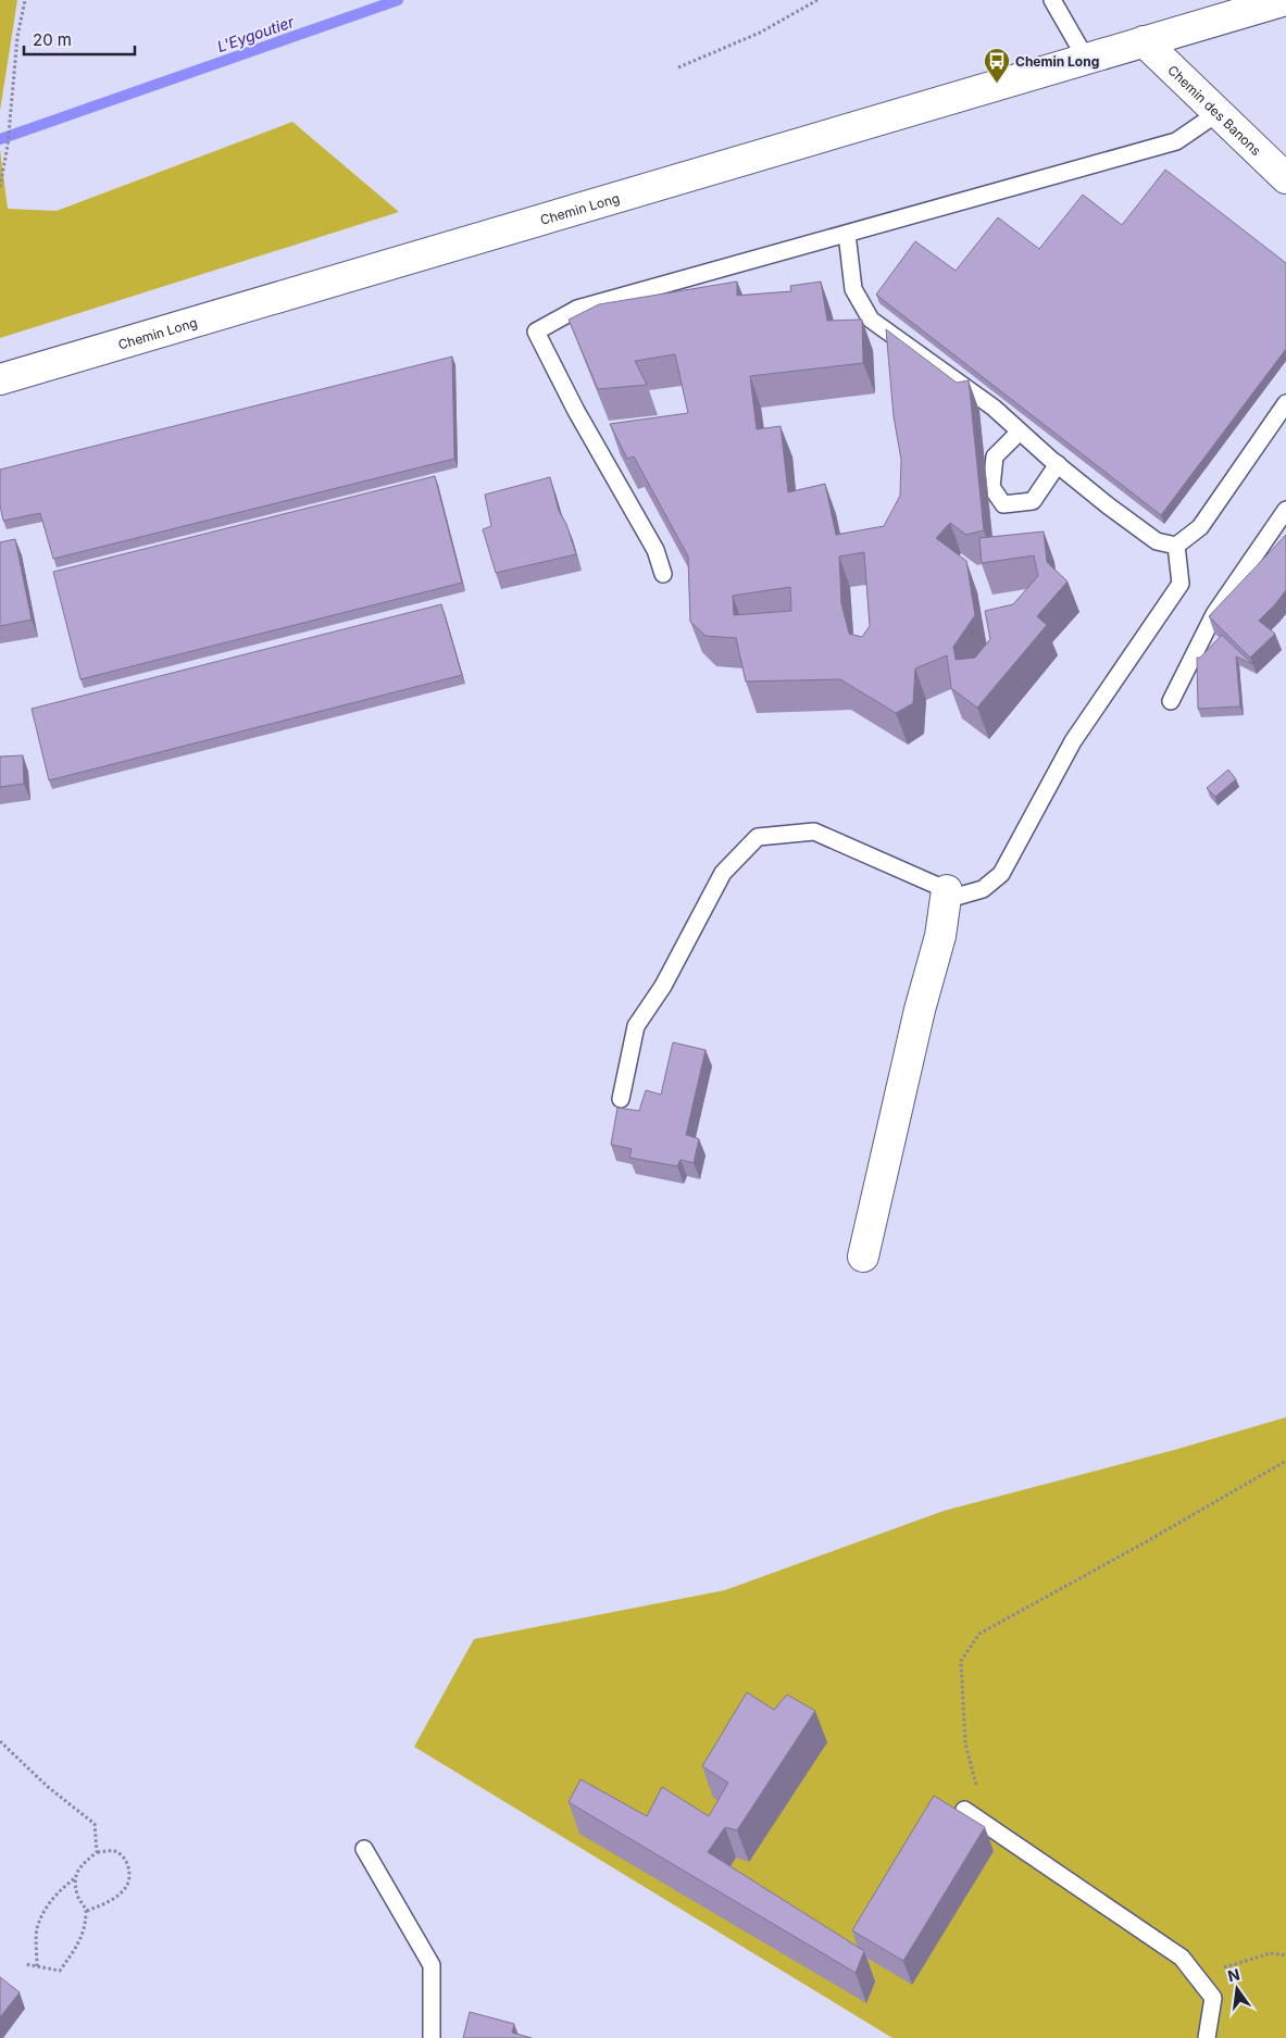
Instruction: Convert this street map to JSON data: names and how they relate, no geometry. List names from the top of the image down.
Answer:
{
  "streets": {
    "main road": ["Chemin des Banons", "Chemin Long"]
  },
  "crossings": [
    ["Chemin des Banons", "Chemin Long"]
  ],
  "water": ["L'Eygoutier"],
  "places": {
    "bus stop": ["Chemin Long"]
  },
  "scale_bar": "20 m",
  "north": "top"
}
